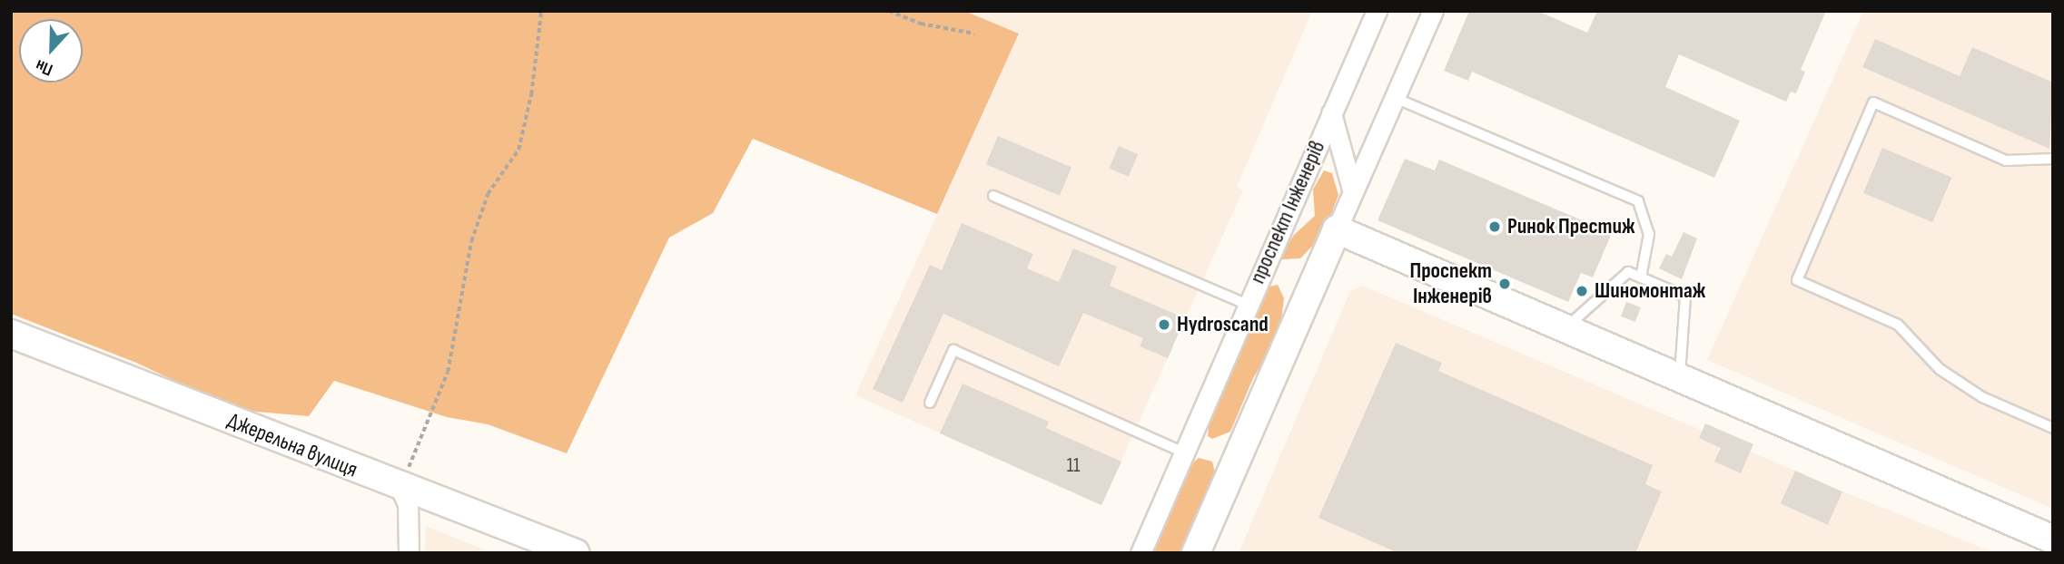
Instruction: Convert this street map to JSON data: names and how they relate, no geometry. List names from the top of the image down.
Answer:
{
  "streets": {
    "street": ["проспект Інженерів", "Джерельна вулиця"]
  },
  "places": [
    "Ринок Престиж",
    "Проспект Інженерів",
    "Шиномонтаж",
    "Hydroscand"
  ],
  "house_numbers": ["11"],
  "north": "bottom"
}
